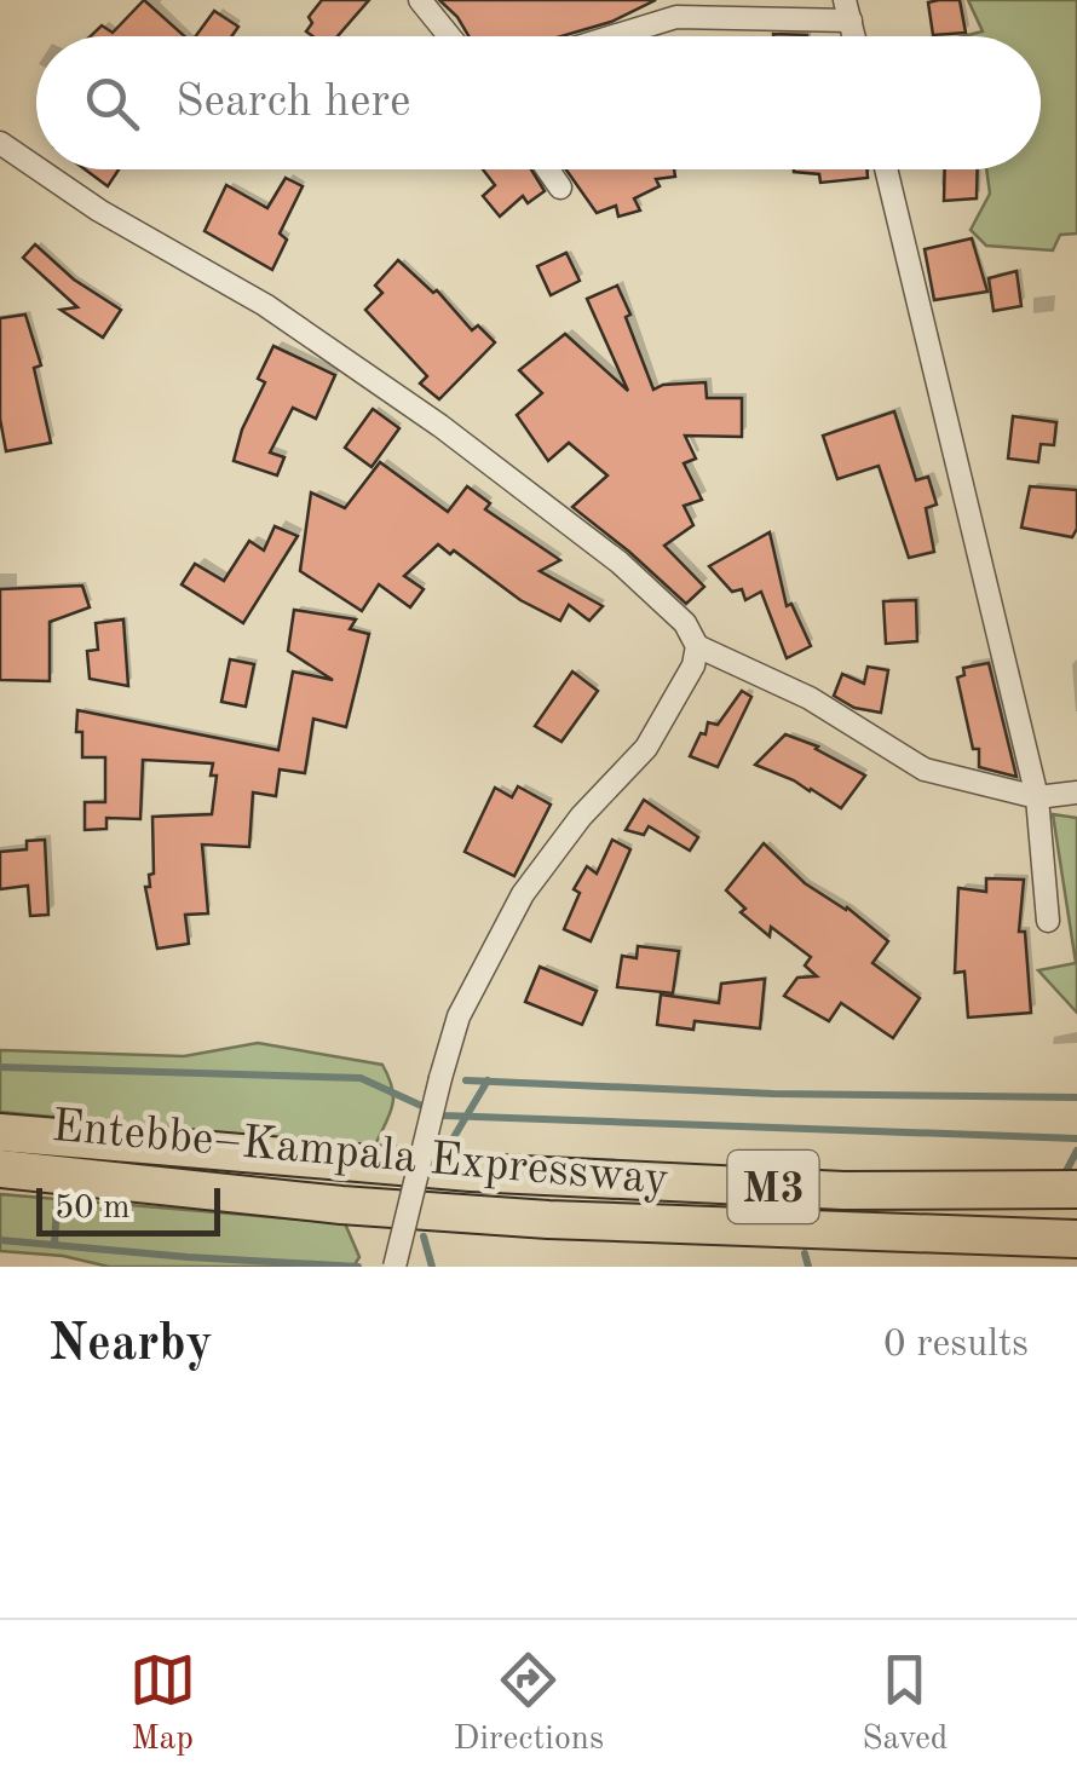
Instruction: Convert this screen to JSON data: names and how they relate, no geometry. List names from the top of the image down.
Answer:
{
  "streets": {
    "highway": ["Entebbe–Kampala Expressway", "M3"]
  },
  "scale_bar": "50 m",
  "page": {
    "search": "Search here",
    "scale": "50 m",
    "heading": ["Nearby", "0 results"],
    "nav": ["Map", "Directions", "Saved"]
  }
}
